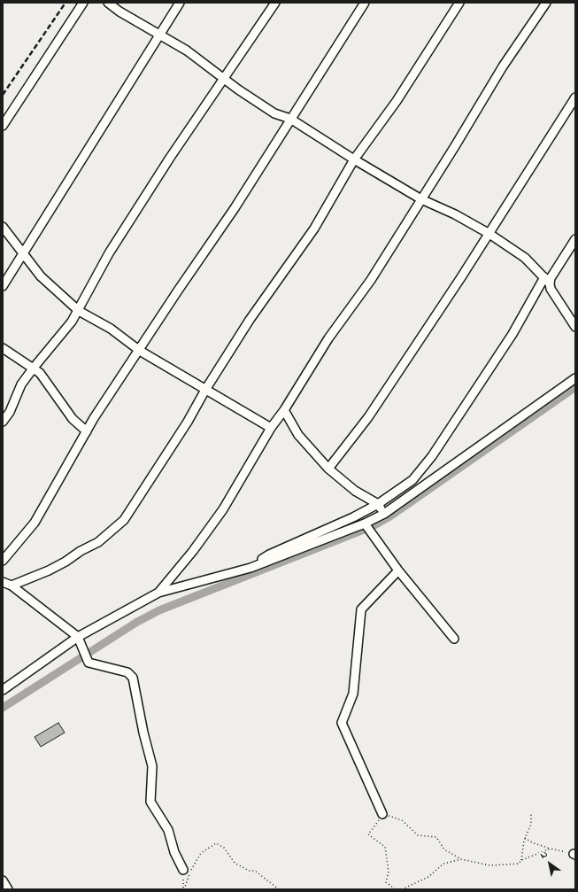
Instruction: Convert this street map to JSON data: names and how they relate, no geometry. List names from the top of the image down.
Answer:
{
  "north": "top left"
}
